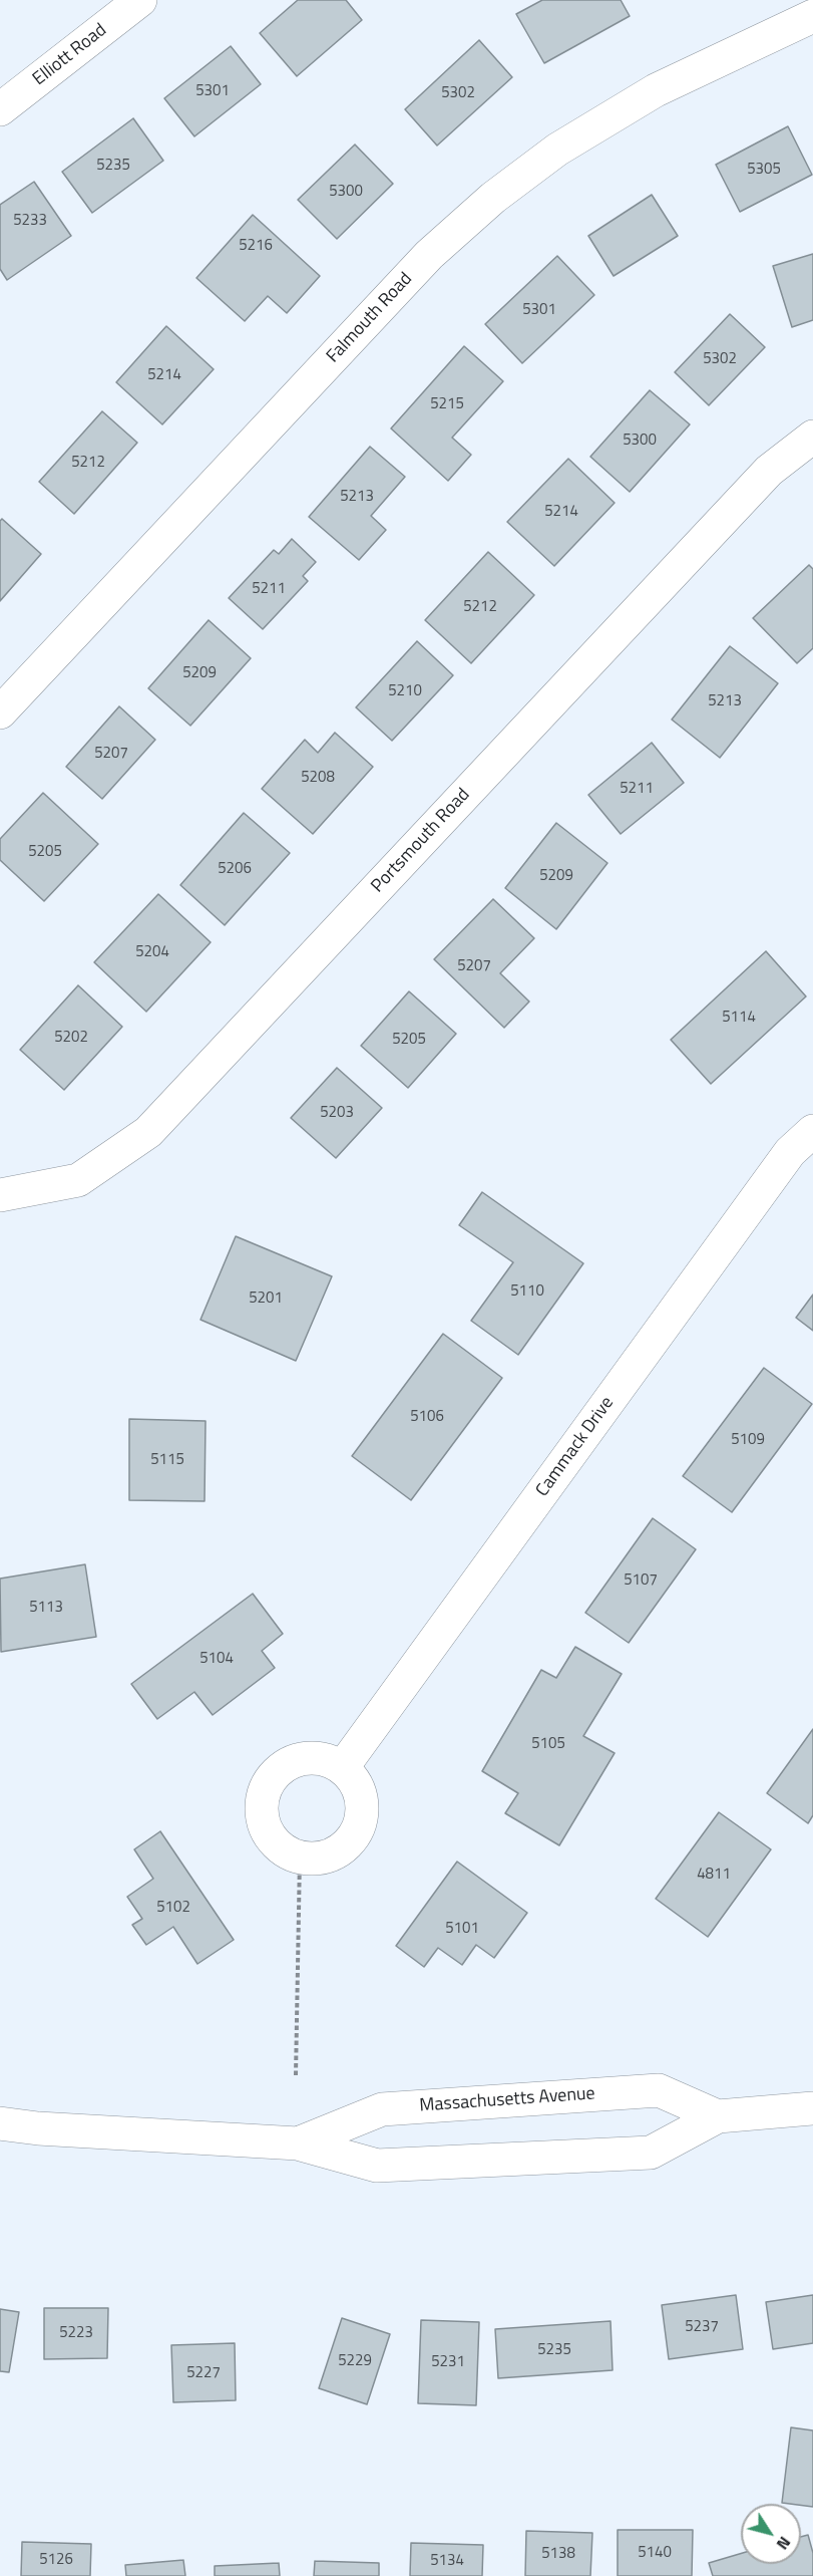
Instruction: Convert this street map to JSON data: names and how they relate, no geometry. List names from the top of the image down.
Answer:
{
  "streets": {
    "street": [
      "Elliott Road",
      "Falmouth Road",
      "Portsmouth Road",
      "Cammack Drive",
      "Massachusetts Avenue"
    ]
  },
  "house_numbers": [
    "5301",
    "5302",
    "5235",
    "5305",
    "5300",
    "5233",
    "5216",
    "5301",
    "5302",
    "5214",
    "5215",
    "5300",
    "5212",
    "5213",
    "5214",
    "5211",
    "5212",
    "5209",
    "5210",
    "5213",
    "5207",
    "5208",
    "5211",
    "5205",
    "5206",
    "5209",
    "5204",
    "5207",
    "5114",
    "5202",
    "5205",
    "5203",
    "5110",
    "5201",
    "5106",
    "5109",
    "5115",
    "5107",
    "5113",
    "5104",
    "5105",
    "4811",
    "5102",
    "5101",
    "5237",
    "5223",
    "5235",
    "5229",
    "5231",
    "5227",
    "5140",
    "5138",
    "5126",
    "5134"
  ],
  "north": "bottom right"
}
